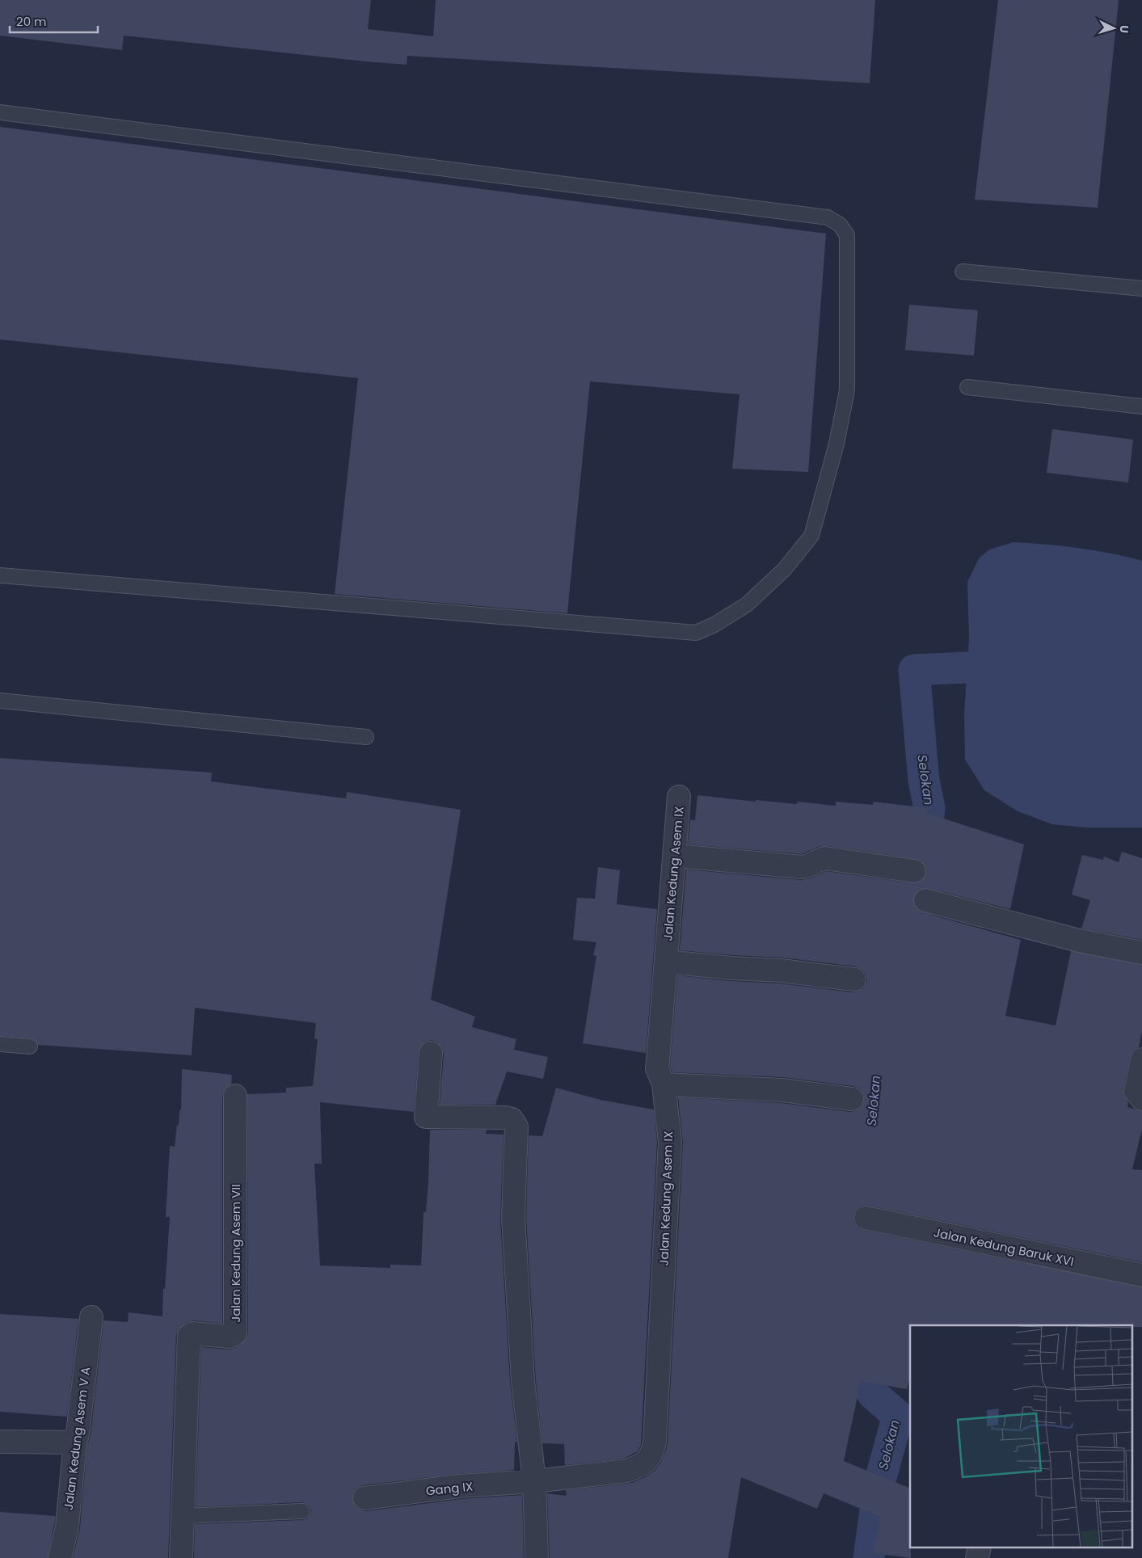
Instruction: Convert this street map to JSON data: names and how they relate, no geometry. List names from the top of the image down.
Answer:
{
  "streets": {
    "street": [
      "Jalan Kedung Asem IX",
      "Jalan Kedung Baruk XVI",
      "Jalan Kedung Asem VII",
      "Jalan Kedung Asem V A",
      "Gang IX"
    ]
  },
  "crossings": [
    ["Jalan Kedung Asem IX", "Gang IX"]
  ],
  "water": ["Selokan"],
  "scale_bar": "20 m",
  "north": "right"
}
